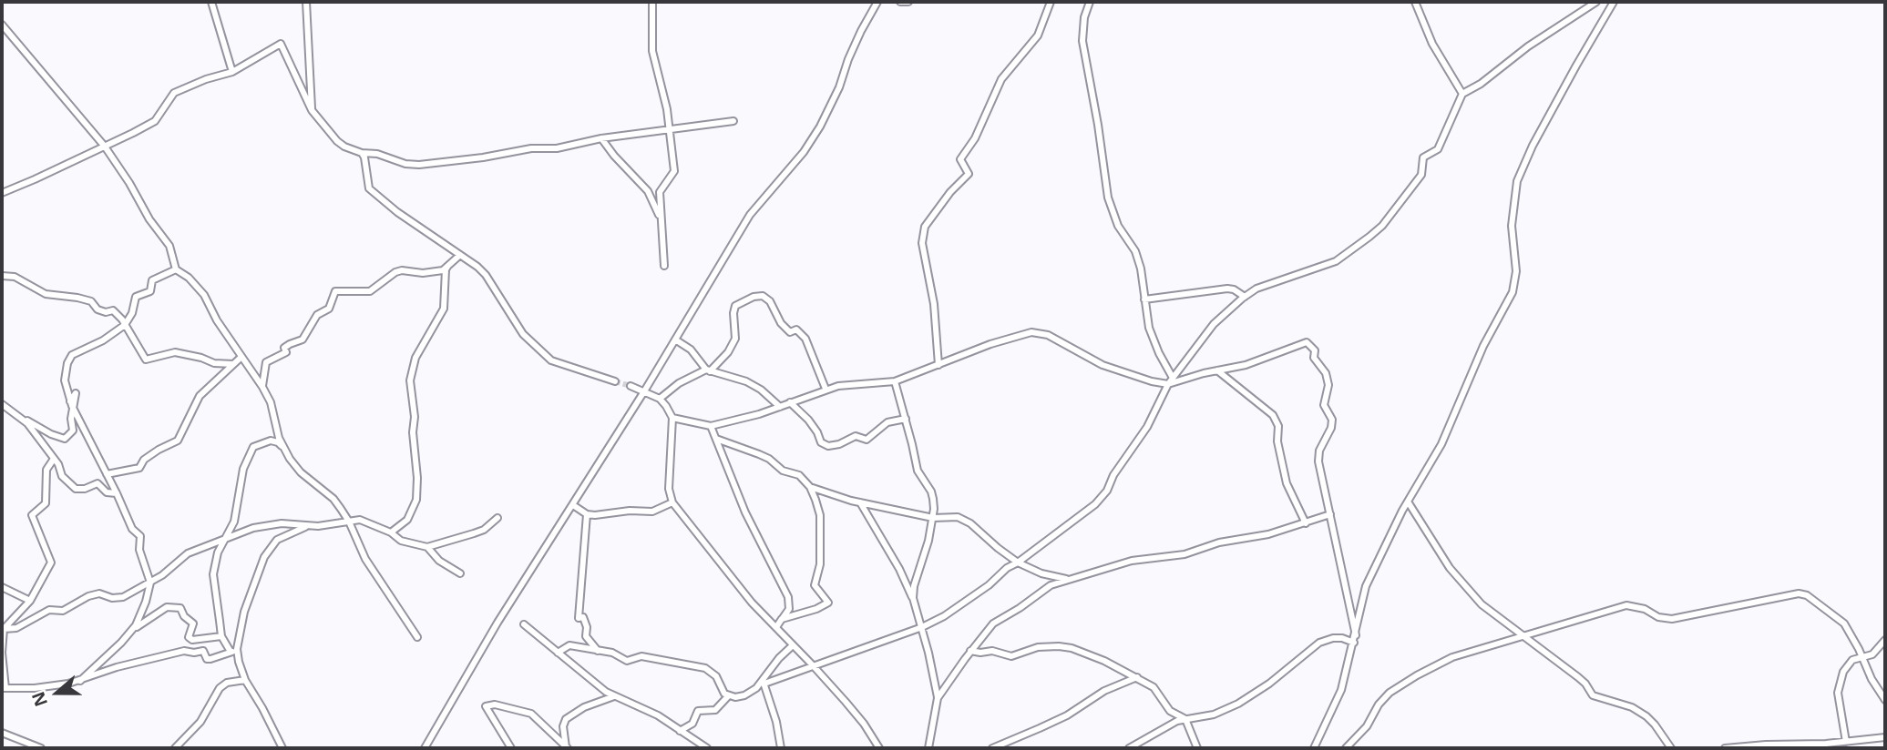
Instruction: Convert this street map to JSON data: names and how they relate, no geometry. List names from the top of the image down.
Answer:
{
  "north": "left"
}
